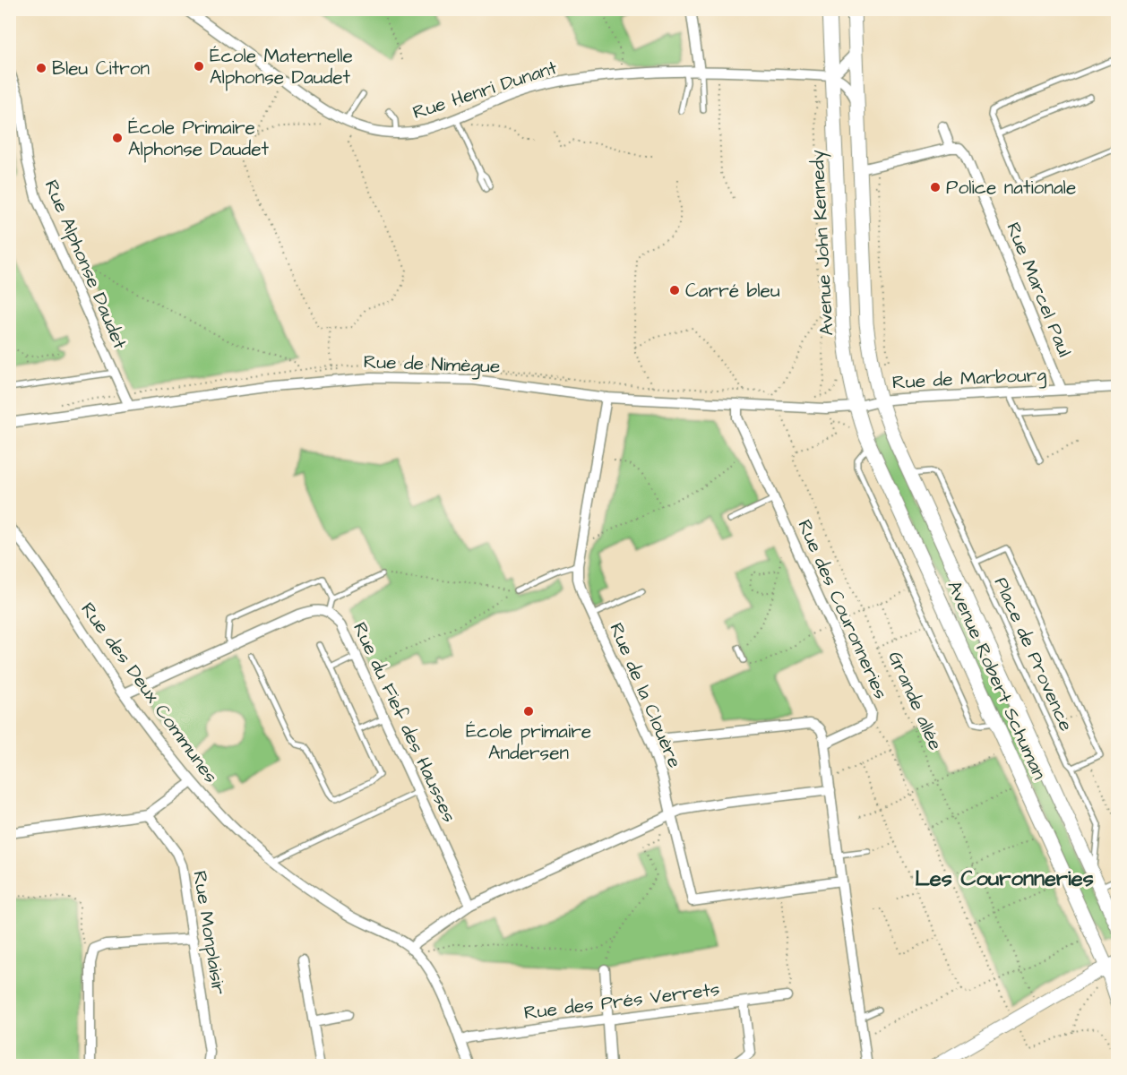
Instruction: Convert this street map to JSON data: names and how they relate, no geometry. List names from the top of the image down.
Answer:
{
  "streets": {
    "main road": ["Avenue John Kennedy", "Avenue Robert Schuman"],
    "street": [
      "Rue Henri Dunant",
      "Rue Alphonse Daudet",
      "Rue Marcel Paul",
      "Rue de Nimègue",
      "Rue de Marbourg",
      "Rue des Couronneries",
      "Rue des Deux Communes",
      "Rue de la Clouère",
      "Rue du Fief des Hausses",
      "Rue Monplaisir",
      "Rue des Prés Verrets"
    ],
    "lane": ["Place de Provence"],
    "path": ["Grande allée"]
  },
  "crossings": [
    ["Rue Henri Dunant", "Avenue John Kennedy"],
    ["Avenue John Kennedy", "Rue de Nimègue"],
    ["Avenue John Kennedy", "Rue de Marbourg"],
    ["Avenue John Kennedy", "Avenue Robert Schuman"],
    ["Rue Alphonse Daudet", "Rue de Nimègue"],
    ["Rue Marcel Paul", "Rue de Marbourg"],
    ["Rue de Nimègue", "Rue de Marbourg"],
    ["Rue de Nimègue", "Rue des Couronneries"],
    ["Rue de Nimègue", "Avenue Robert Schuman"],
    ["Rue de Nimègue", "Rue de la Clouère"],
    ["Rue de Nimègue", "Grande allée"],
    ["Rue de Marbourg", "Avenue Robert Schuman"],
    ["Place de Provence", "Avenue Robert Schuman"],
    ["Rue des Deux Communes", "Rue du Fief des Hausses"],
    ["Rue des Deux Communes", "Rue des Prés Verrets"]
  ],
  "districts": ["Les Couronneries"],
  "places": [
    "École Maternelle Alphonse Daudet",
    "Bleu Citron",
    "École Primaire Alphonse Daudet",
    "Police nationale",
    "Carré bleu",
    "École primaire Andersen"
  ]
}
